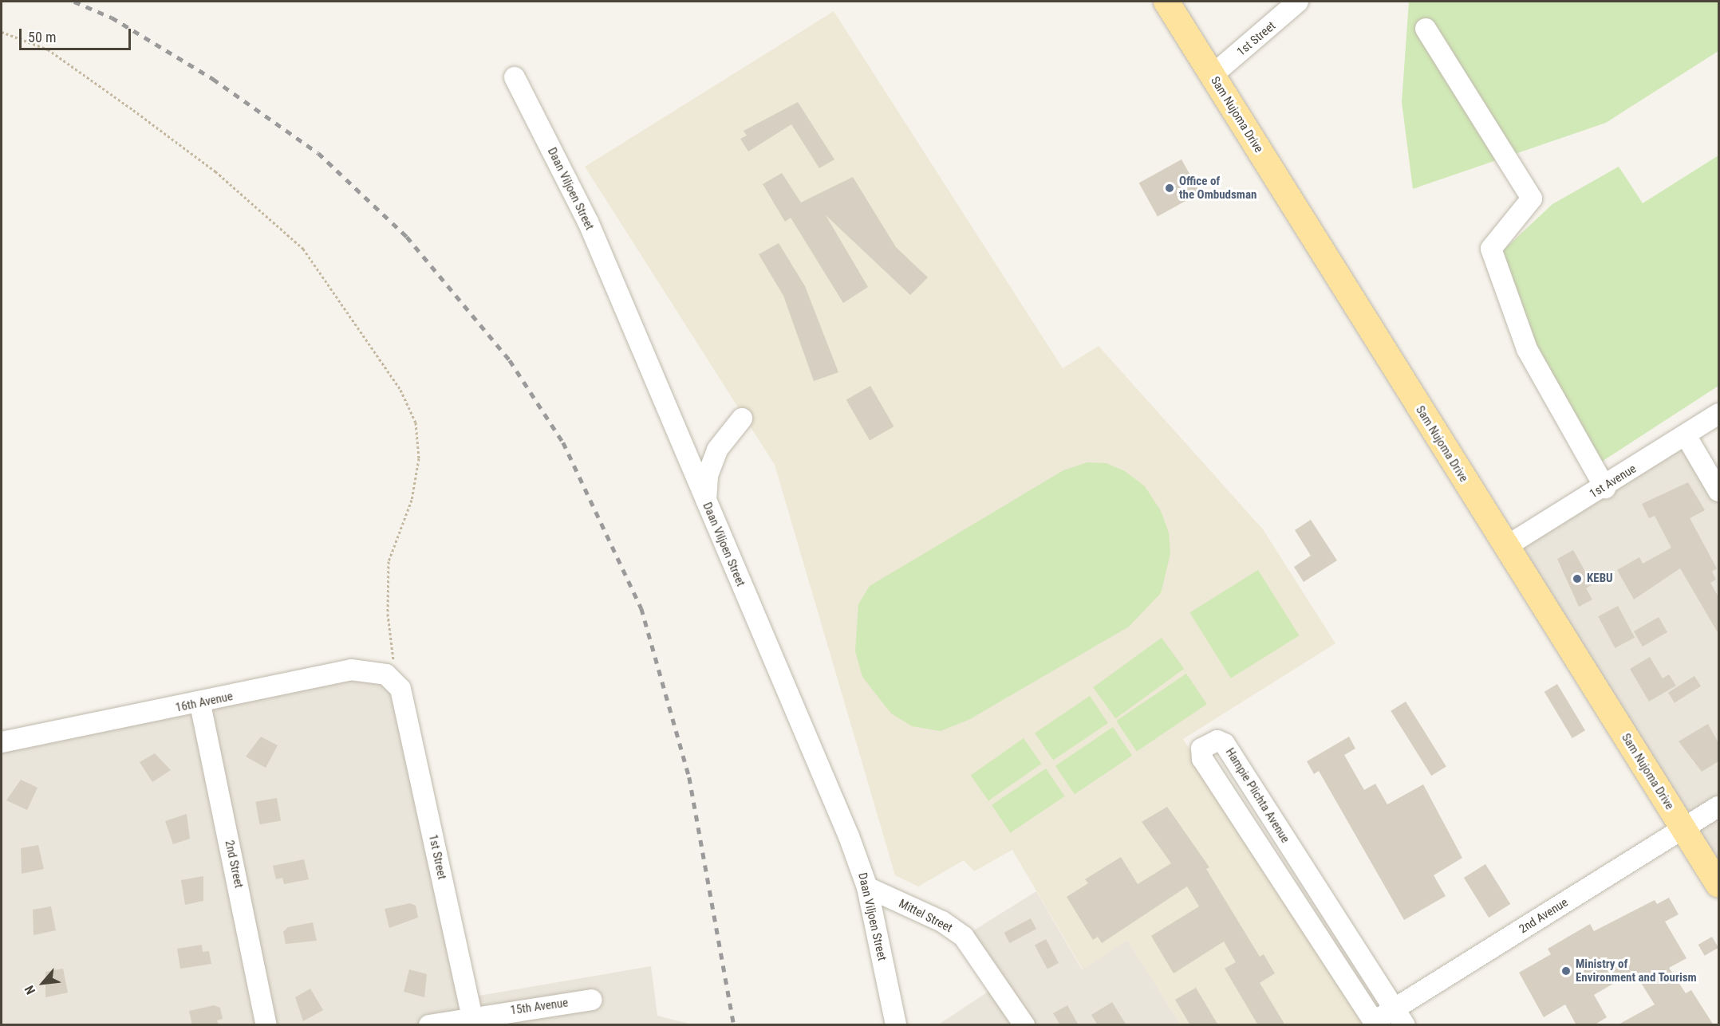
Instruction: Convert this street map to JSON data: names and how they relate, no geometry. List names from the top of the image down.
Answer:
{
  "streets": {
    "main road": ["Sam Nujoma Drive"],
    "street": [
      "1st Street",
      "Daan Viljoen Street",
      "1st Avenue",
      "16th Avenue",
      "Hampie Plichta Avenue",
      "2nd Street",
      "Mittel Street",
      "2nd Avenue",
      "15th Avenue"
    ]
  },
  "crossings": [
    ["1st Street", "Sam Nujoma Drive"],
    ["1st Street", "16th Avenue"],
    ["1st Street", "15th Avenue"],
    ["Sam Nujoma Drive", "1st Avenue"],
    ["Sam Nujoma Drive", "2nd Avenue"],
    ["Daan Viljoen Street", "Mittel Street"],
    ["16th Avenue", "2nd Street"],
    ["Hampie Plichta Avenue", "2nd Avenue"]
  ],
  "places": ["Office of the Ombudsman", "KEBU", "Ministry of Environment and Tourism"],
  "scale_bar": "50 m",
  "north": "bottom left"
}
